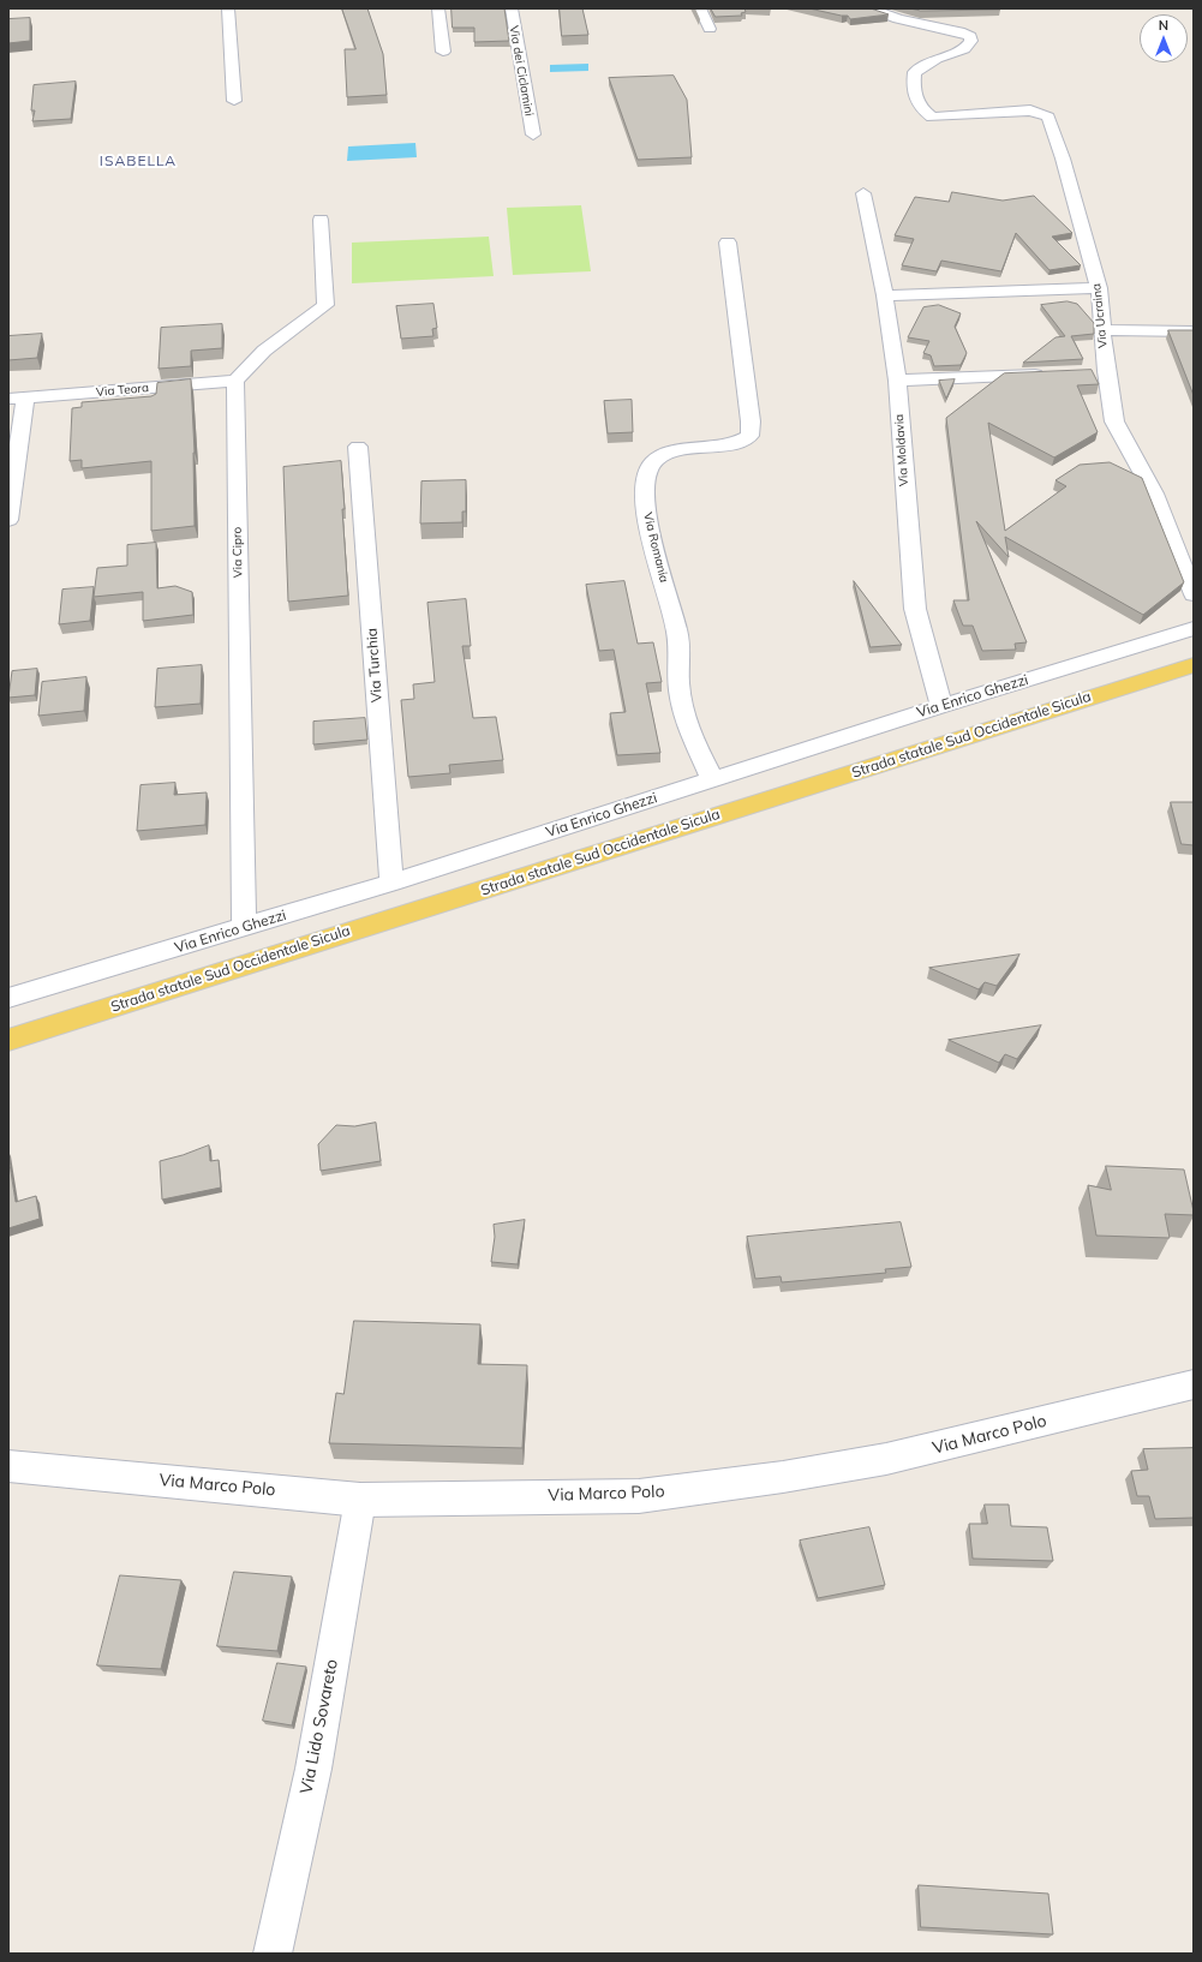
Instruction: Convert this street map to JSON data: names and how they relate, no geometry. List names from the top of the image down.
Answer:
{
  "streets": {
    "main road": ["Strada statale Sud Occidentale Sicula"],
    "street": [
      "Via dei Ciclamini",
      "Via Ucraina",
      "Via Teora",
      "Via Moldavia",
      "Via Romania",
      "Via Cipro",
      "Via Turchia",
      "Via Enrico Ghezzi",
      "Via Marco Polo",
      "Via Lido Sovareto"
    ]
  },
  "crossings": [
    ["Via Teora", "Via Cipro"],
    ["Via Moldavia", "Via Enrico Ghezzi"],
    ["Via Romania", "Via Enrico Ghezzi"],
    ["Via Cipro", "Via Enrico Ghezzi"],
    ["Via Turchia", "Via Enrico Ghezzi"],
    ["Via Marco Polo", "Via Lido Sovareto"]
  ],
  "districts": ["ISABELLA"],
  "north": "top"
}
